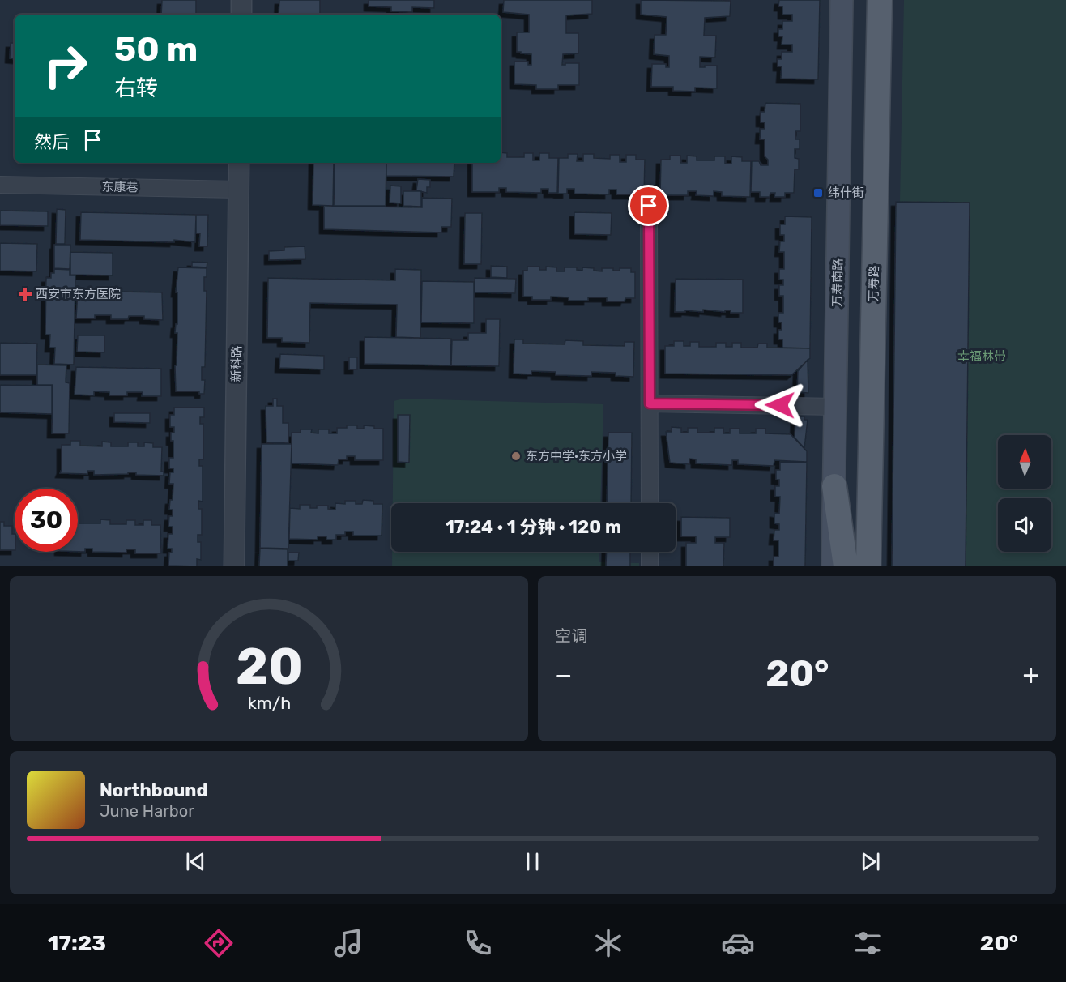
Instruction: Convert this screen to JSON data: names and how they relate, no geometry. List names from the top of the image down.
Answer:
{
  "streets": {
    "main road": ["万寿南路", "万寿路"],
    "street": ["东康巷", "新科路"]
  },
  "crossings": [
    ["东康巷", "新科路"]
  ],
  "parks": ["幸福林带"],
  "places": {
    "transit": ["纬什街"],
    "health": ["西安市东方医院"],
    "other": ["东方中学·东方小学"]
  },
  "north": "top",
  "page": {
    "turn": ["50 m", "右转"],
    "then": "然后",
    "limit": "30",
    "trip": "17:24 · 1 分钟 · 120 m",
    "tile": "空调",
    "heat": ["−", "20°", "+"],
    "song": ["Northbound", "June Harbor"],
    "tabs": ["17:23", "20°"],
    "gauge": ["20", "km/h"]
  }
}
